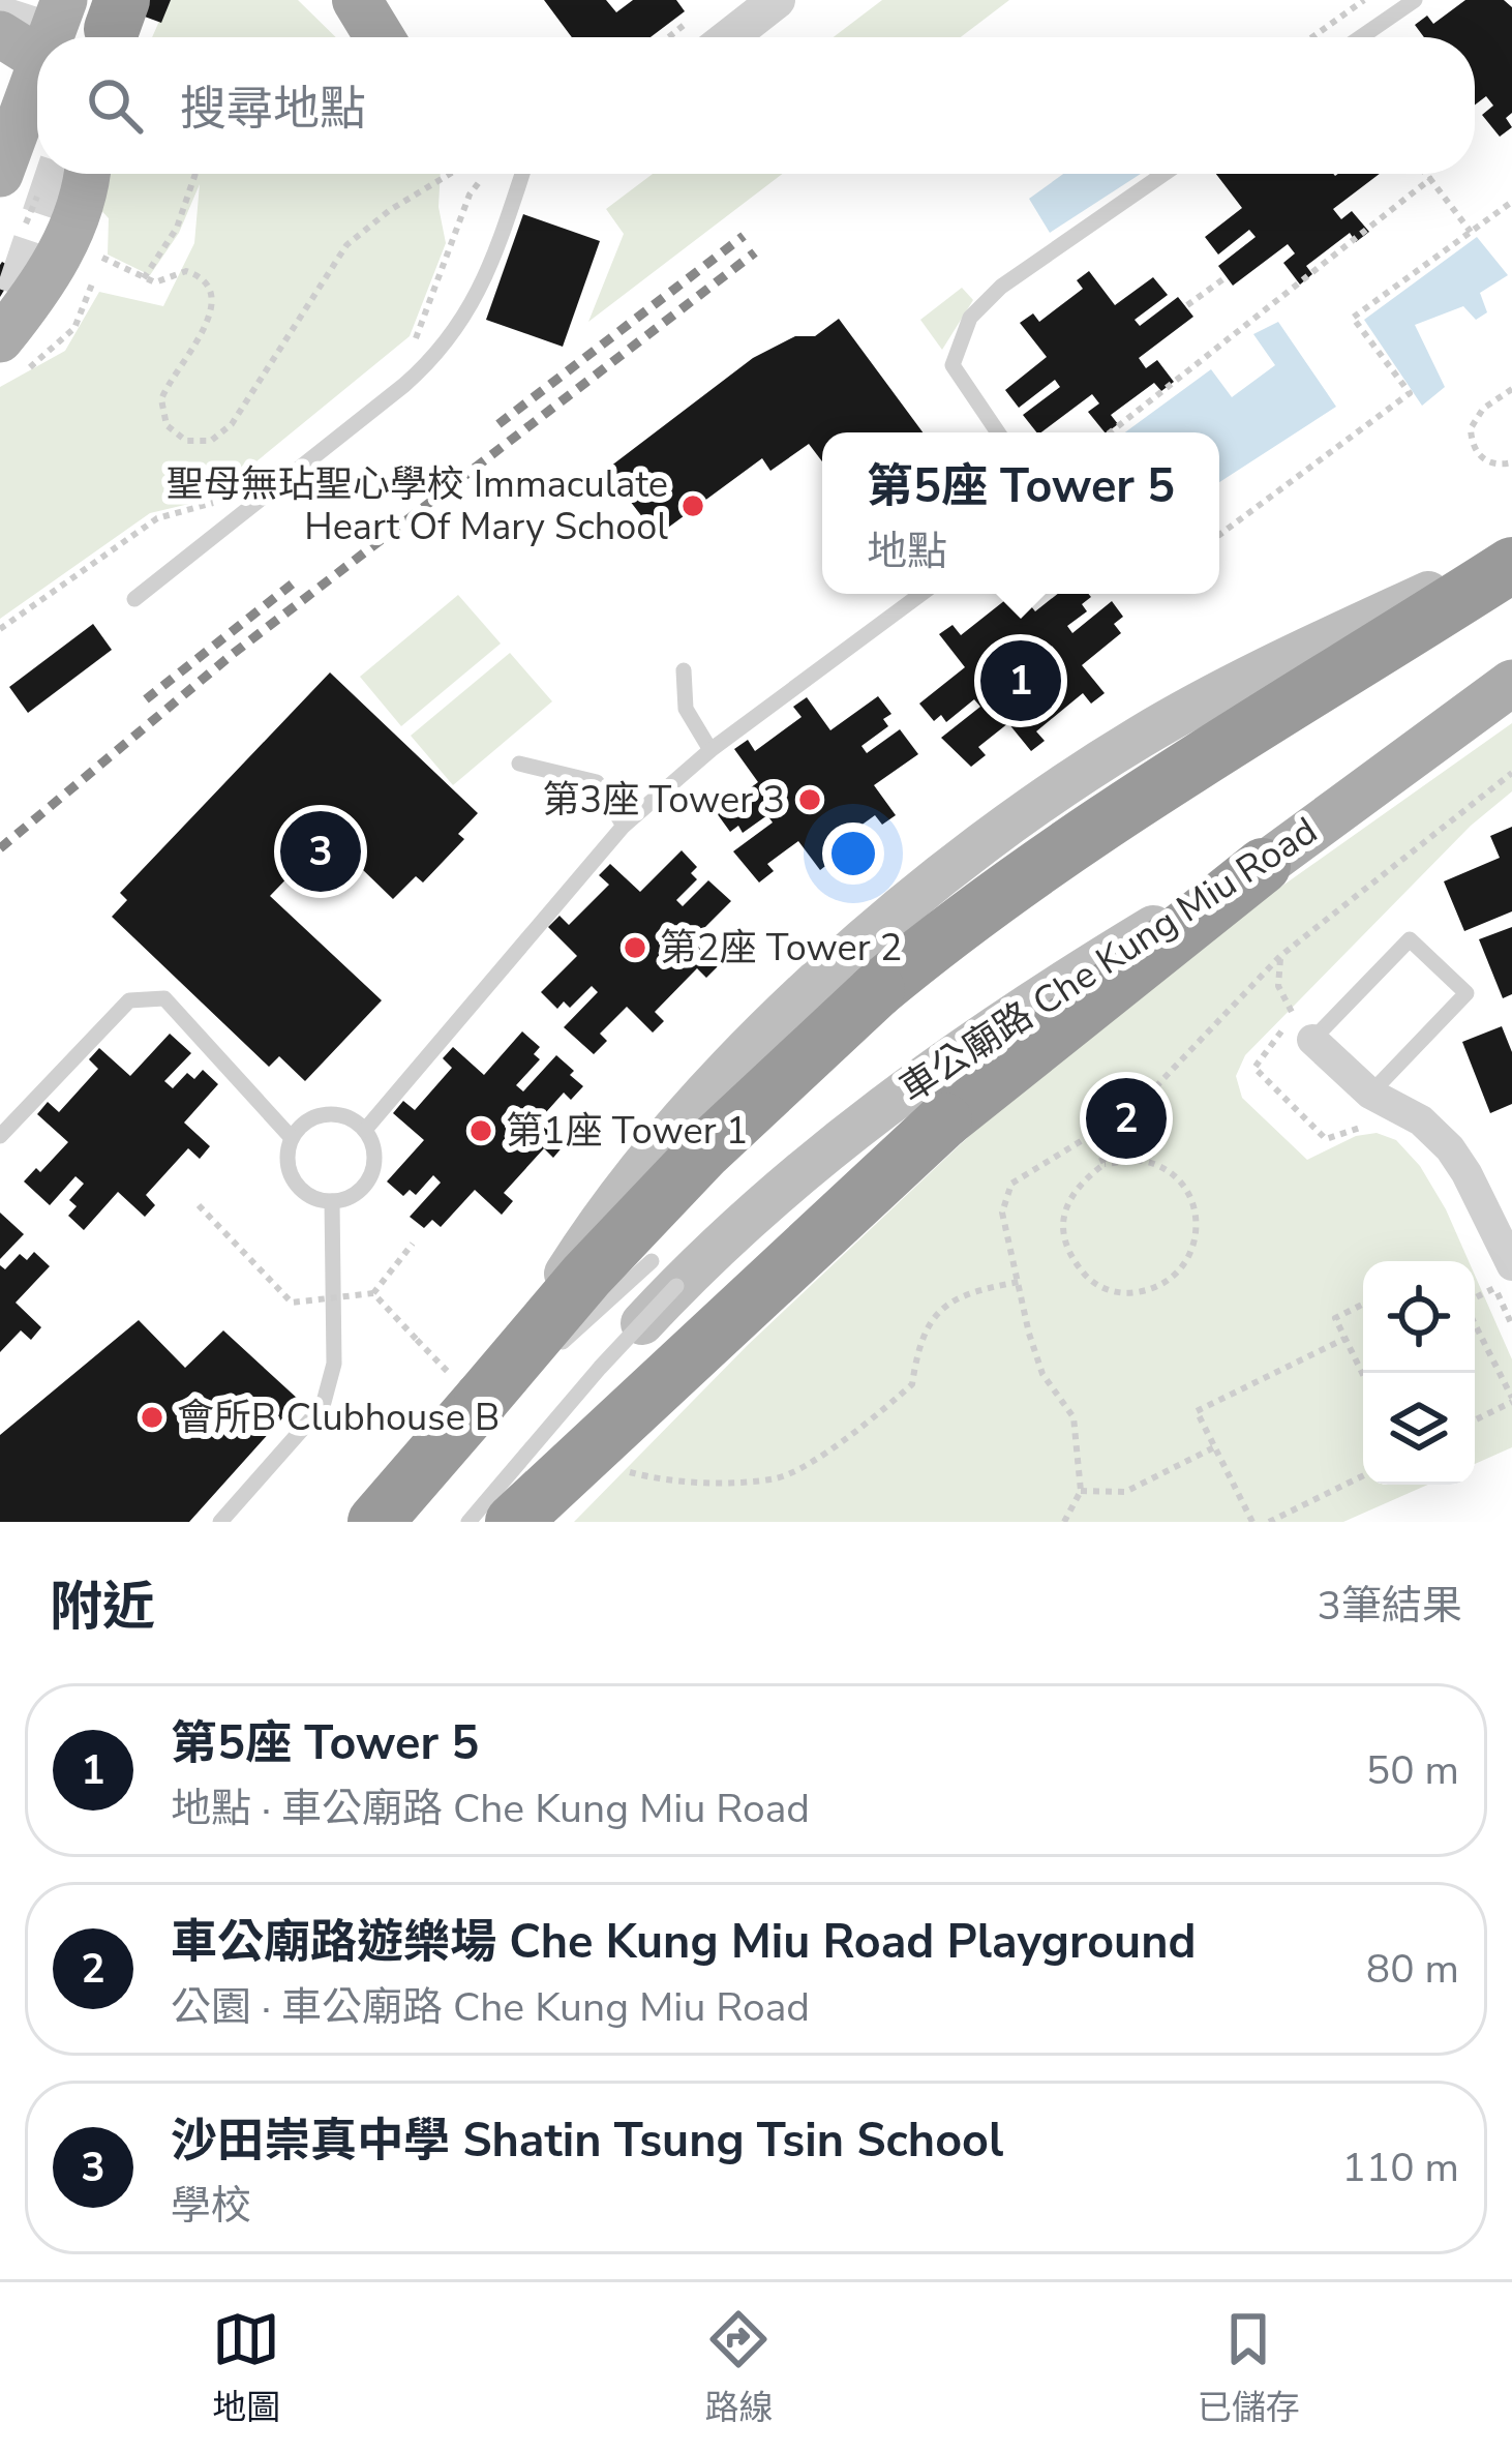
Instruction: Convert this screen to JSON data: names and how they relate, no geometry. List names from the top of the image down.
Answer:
{
  "streets": {
    "main road": ["車公廟路 Che Kung Miu Road"]
  },
  "places": [
    "聖母無玷聖心學校 Immaculate Heart Of Mary School",
    "第3座 Tower 3",
    "第2座 Tower 2",
    "第1座 Tower 1",
    "會所B Clubhouse B"
  ],
  "page": {
    "search": "搜尋地點",
    "popup": ["第5座 Tower 5", "地點"],
    "pins": ["1", "3", "2"],
    "heading": ["附近", "3筆結果"],
    "list": [
      {
        "mark": "1",
        "name": "第5座 Tower 5",
        "note": "地點 · 車公廟路 Che Kung Miu Road",
        "value": "50 m"
      },
      {
        "mark": "2",
        "name": "車公廟路遊樂場 Che Kung Miu Road Playground",
        "note": "公園 · 車公廟路 Che Kung Miu Road",
        "value": "80 m"
      },
      {
        "mark": "3",
        "name": "沙田崇真中學 Shatin Tsung Tsin School",
        "note": "學校",
        "value": "110 m"
      }
    ],
    "nav": ["地圖", "路線", "已儲存"]
  }
}
